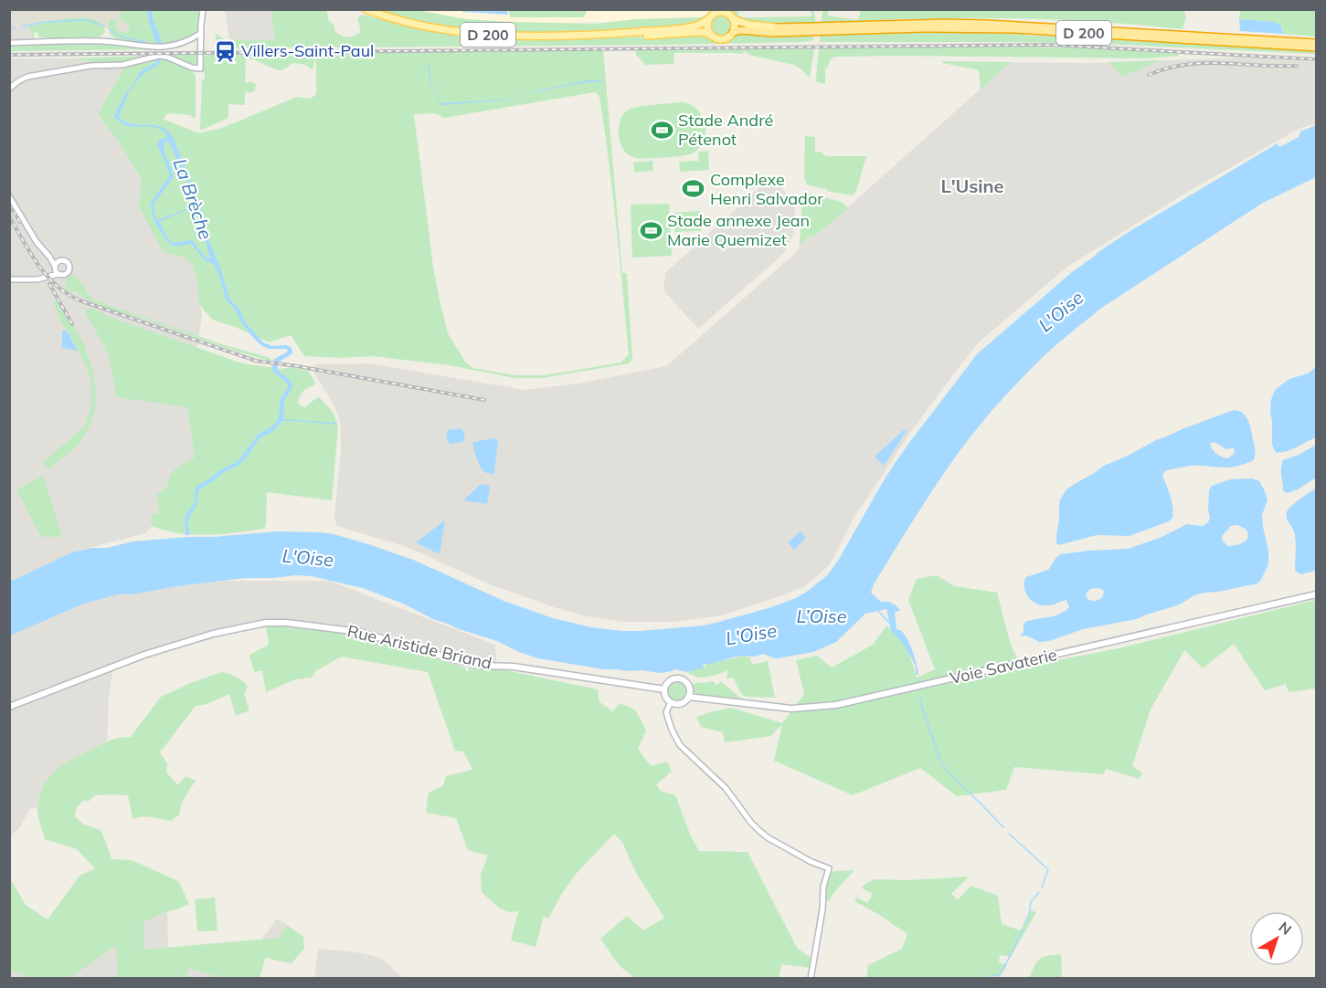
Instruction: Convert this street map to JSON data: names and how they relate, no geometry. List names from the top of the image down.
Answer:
{
  "streets": {
    "highway": ["D 200"],
    "main road": ["Rue Aristide Briand", "Voie Savaterie"]
  },
  "crossings": [
    ["Rue Aristide Briand", "Voie Savaterie"]
  ],
  "districts": ["L'Usine"],
  "water": ["La Brèche", "L'Oise", "L’Oise"],
  "places": {
    "station": ["Villers-Saint-Paul"],
    "sports": ["Stade André Pétenot", "Complexe Henri Salvador", "Stade annexe Jean Marie Quemizet"]
  },
  "north": "top right"
}
